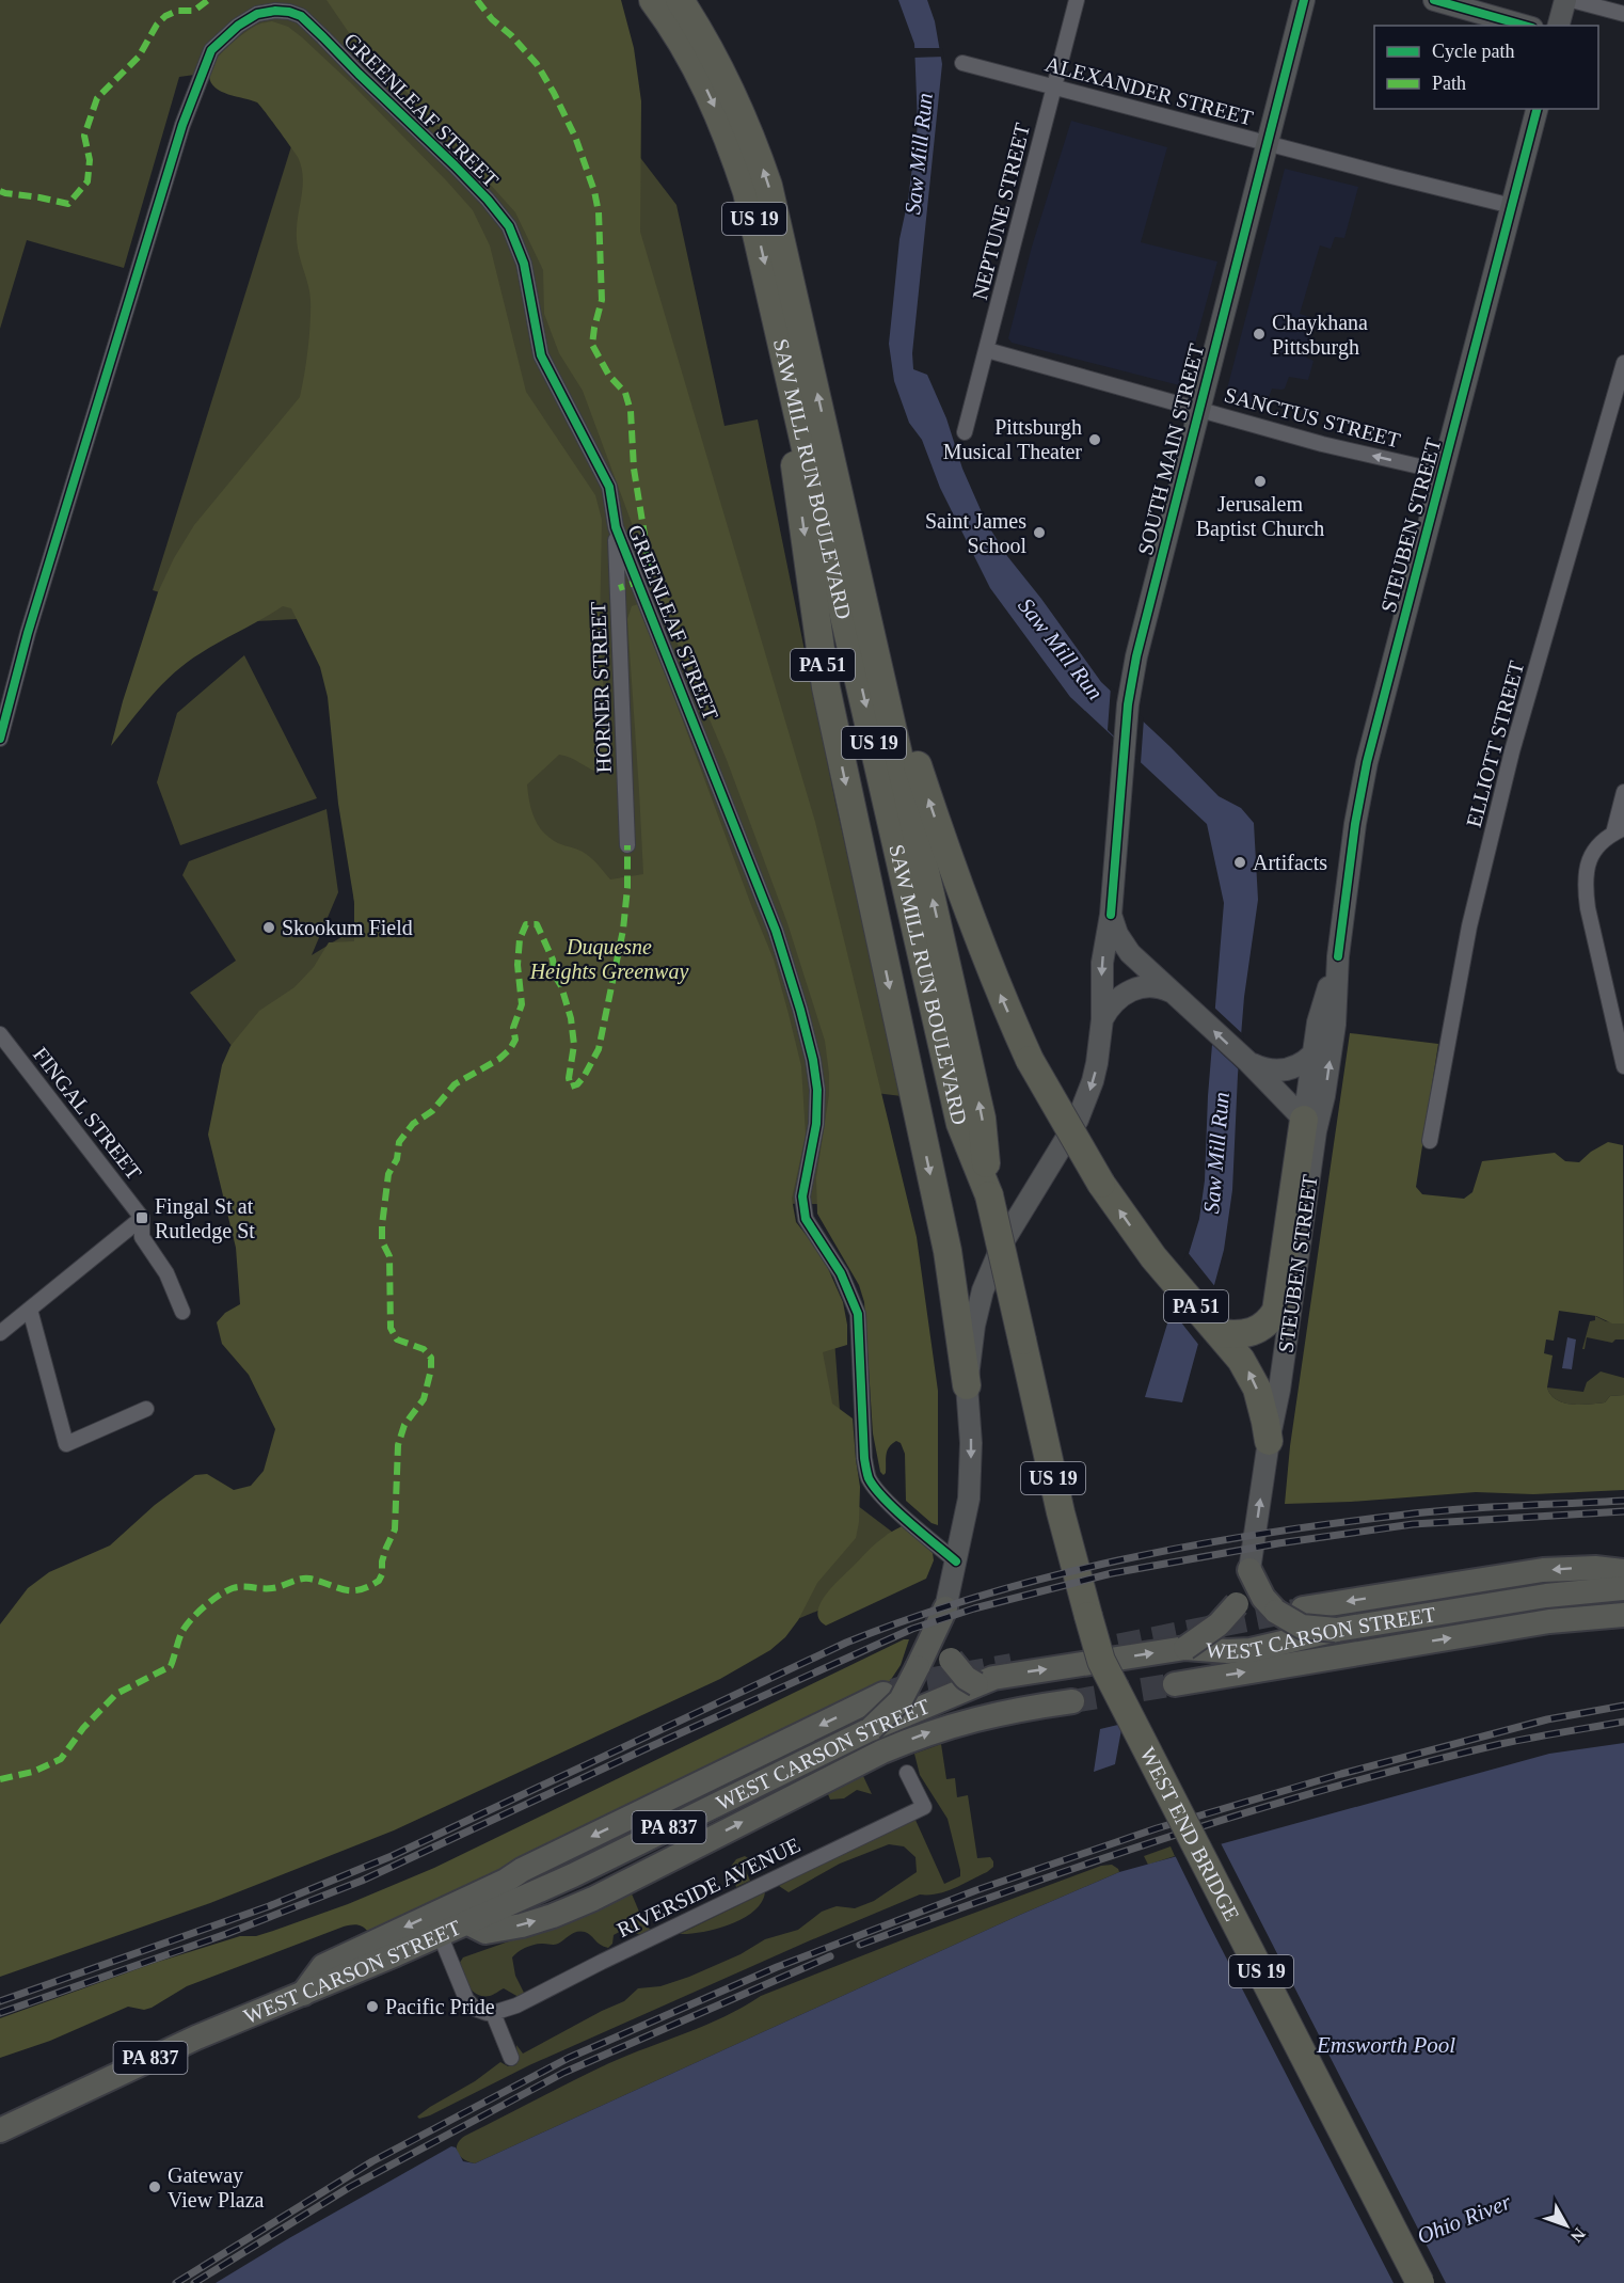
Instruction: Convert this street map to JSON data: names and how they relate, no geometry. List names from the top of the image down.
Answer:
{
  "streets": {
    "highway": [
      "US 19",
      "SAW MILL RUN BOULEVARD",
      "PA 51",
      "WEST END BRIDGE"
    ],
    "main road": [
      "SOUTH MAIN STREET",
      "STEUBEN STREET",
      "WEST CARSON STREET",
      "PA 837"
    ],
    "street": [
      "ALEXANDER STREET",
      "GREENLEAF STREET",
      "NEPTUNE STREET",
      "SANCTUS STREET",
      "HORNER STREET",
      "ELLIOTT STREET",
      "FINGAL STREET",
      "RIVERSIDE AVENUE"
    ]
  },
  "crossings": [
    ["ALEXANDER STREET", "NEPTUNE STREET"],
    ["ALEXANDER STREET", "SOUTH MAIN STREET"],
    ["ALEXANDER STREET", "STEUBEN STREET"],
    ["GREENLEAF STREET", "SOUTH MAIN STREET"],
    ["GREENLEAF STREET", "HORNER STREET"],
    ["NEPTUNE STREET", "SANCTUS STREET"],
    ["SANCTUS STREET", "SOUTH MAIN STREET"],
    ["SANCTUS STREET", "STEUBEN STREET"],
    ["SOUTH MAIN STREET", "PA 51"],
    ["SOUTH MAIN STREET", "PA 837"],
    ["SAW MILL RUN BOULEVARD", "PA 51"],
    ["SAW MILL RUN BOULEVARD", "WEST CARSON STREET"],
    ["SAW MILL RUN BOULEVARD", "WEST END BRIDGE"],
    ["STEUBEN STREET", "PA 51"],
    ["PA 51", "WEST CARSON STREET"],
    ["PA 51", "PA 837"],
    ["WEST CARSON STREET", "PA 837"],
    ["WEST CARSON STREET", "WEST END BRIDGE"]
  ],
  "one_way": ["SANCTUS STREET", "SOUTH MAIN STREET"],
  "water": ["Saw Mill Run", "Emsworth Pool", "Ohio River"],
  "parks": ["Duquesne Heights Greenway"],
  "places": {
    "other": [
      "Chaykhana Pittsburgh",
      "Pittsburgh Musical Theater",
      "Jerusalem Baptist Church",
      "Saint James School",
      "Artifacts",
      "Skookum Field",
      "Pacific Pride",
      "Gateway View Plaza"
    ],
    "transit": ["Fingal St at Rutledge St"]
  },
  "legend": ["Cycle path", "Path"],
  "north": "bottom right"
}
